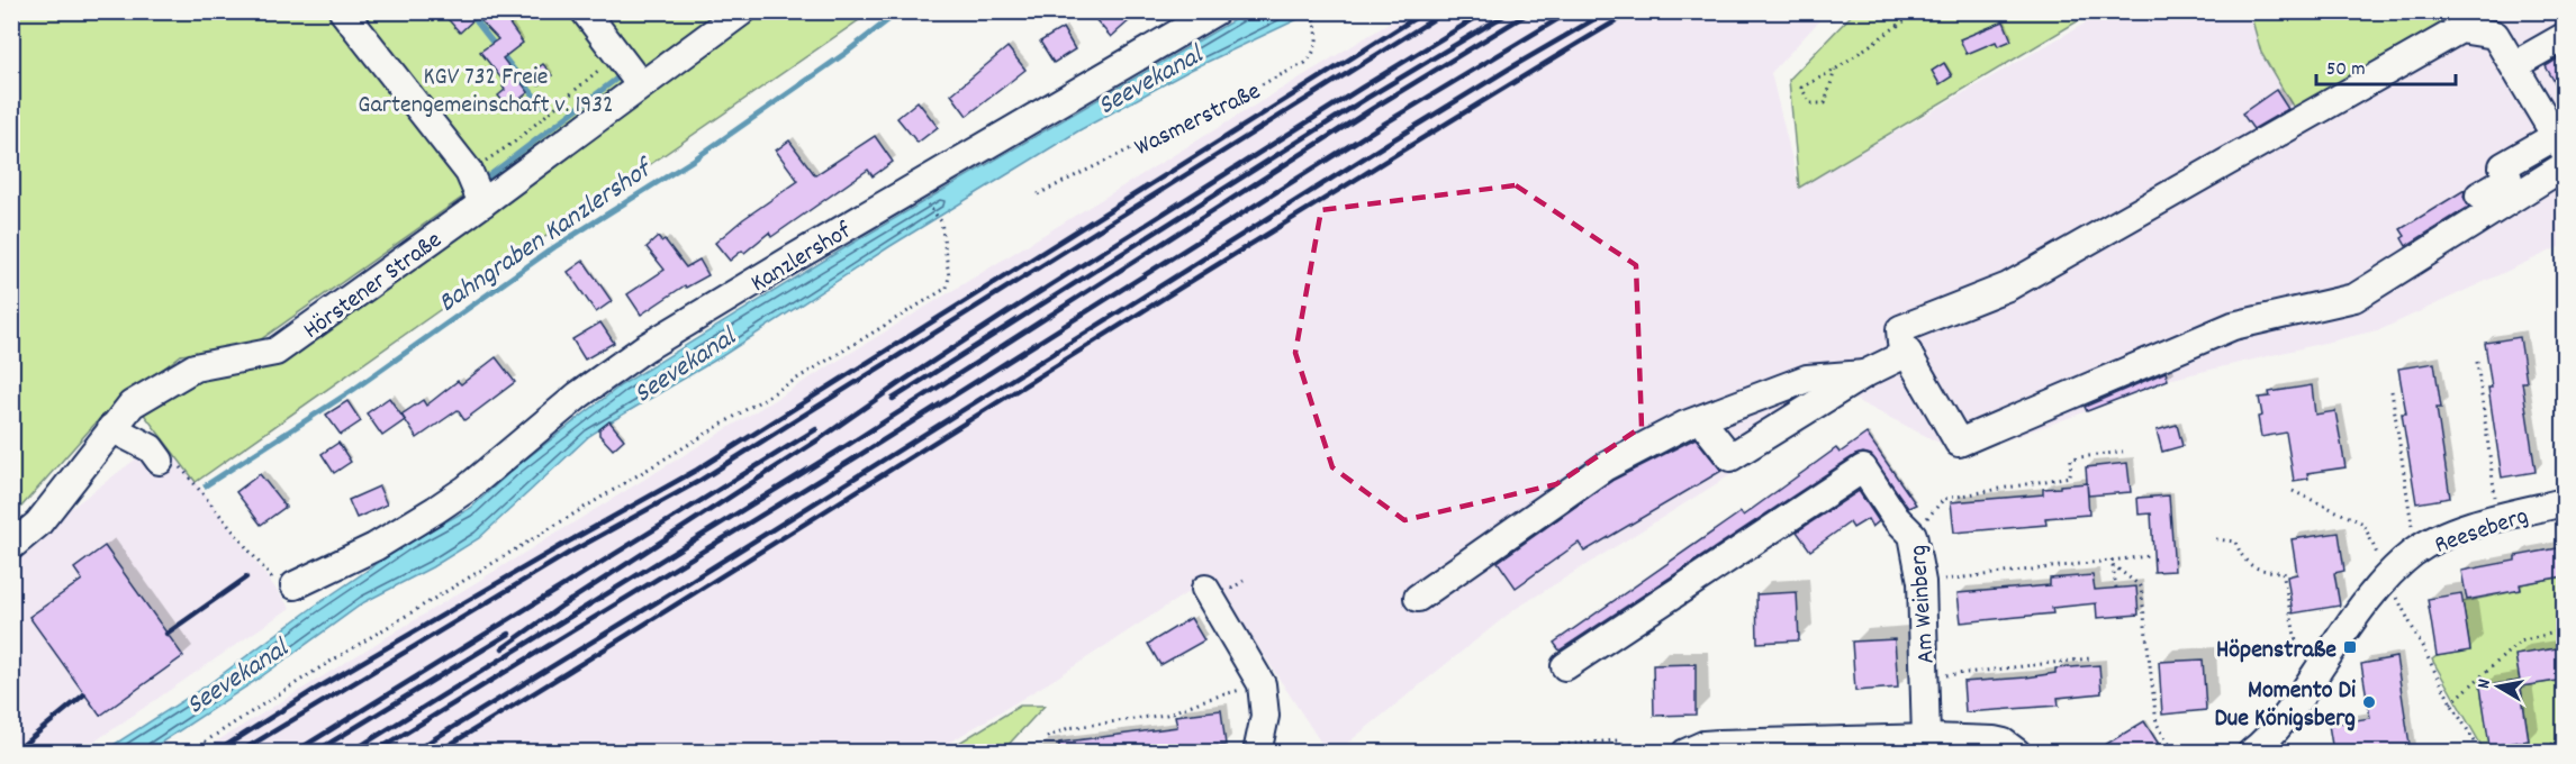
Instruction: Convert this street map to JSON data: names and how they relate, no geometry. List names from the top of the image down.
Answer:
{
  "streets": {
    "street": [
      "Kanzlershof",
      "Hörstener Straße",
      "Reeseberg",
      "Am Weinberg"
    ],
    "path": ["Wasmerstraße"]
  },
  "water": ["Seevekanal", "Bahngraben Kanzlershof"],
  "parks": ["KGV 732 Freie Gartengemeinschaft v. 1932"],
  "places": {
    "transit": ["Höpenstraße"],
    "other": ["Momento Di Due Königsberg"]
  },
  "scale_bar": "50 m",
  "north": "left"
}
